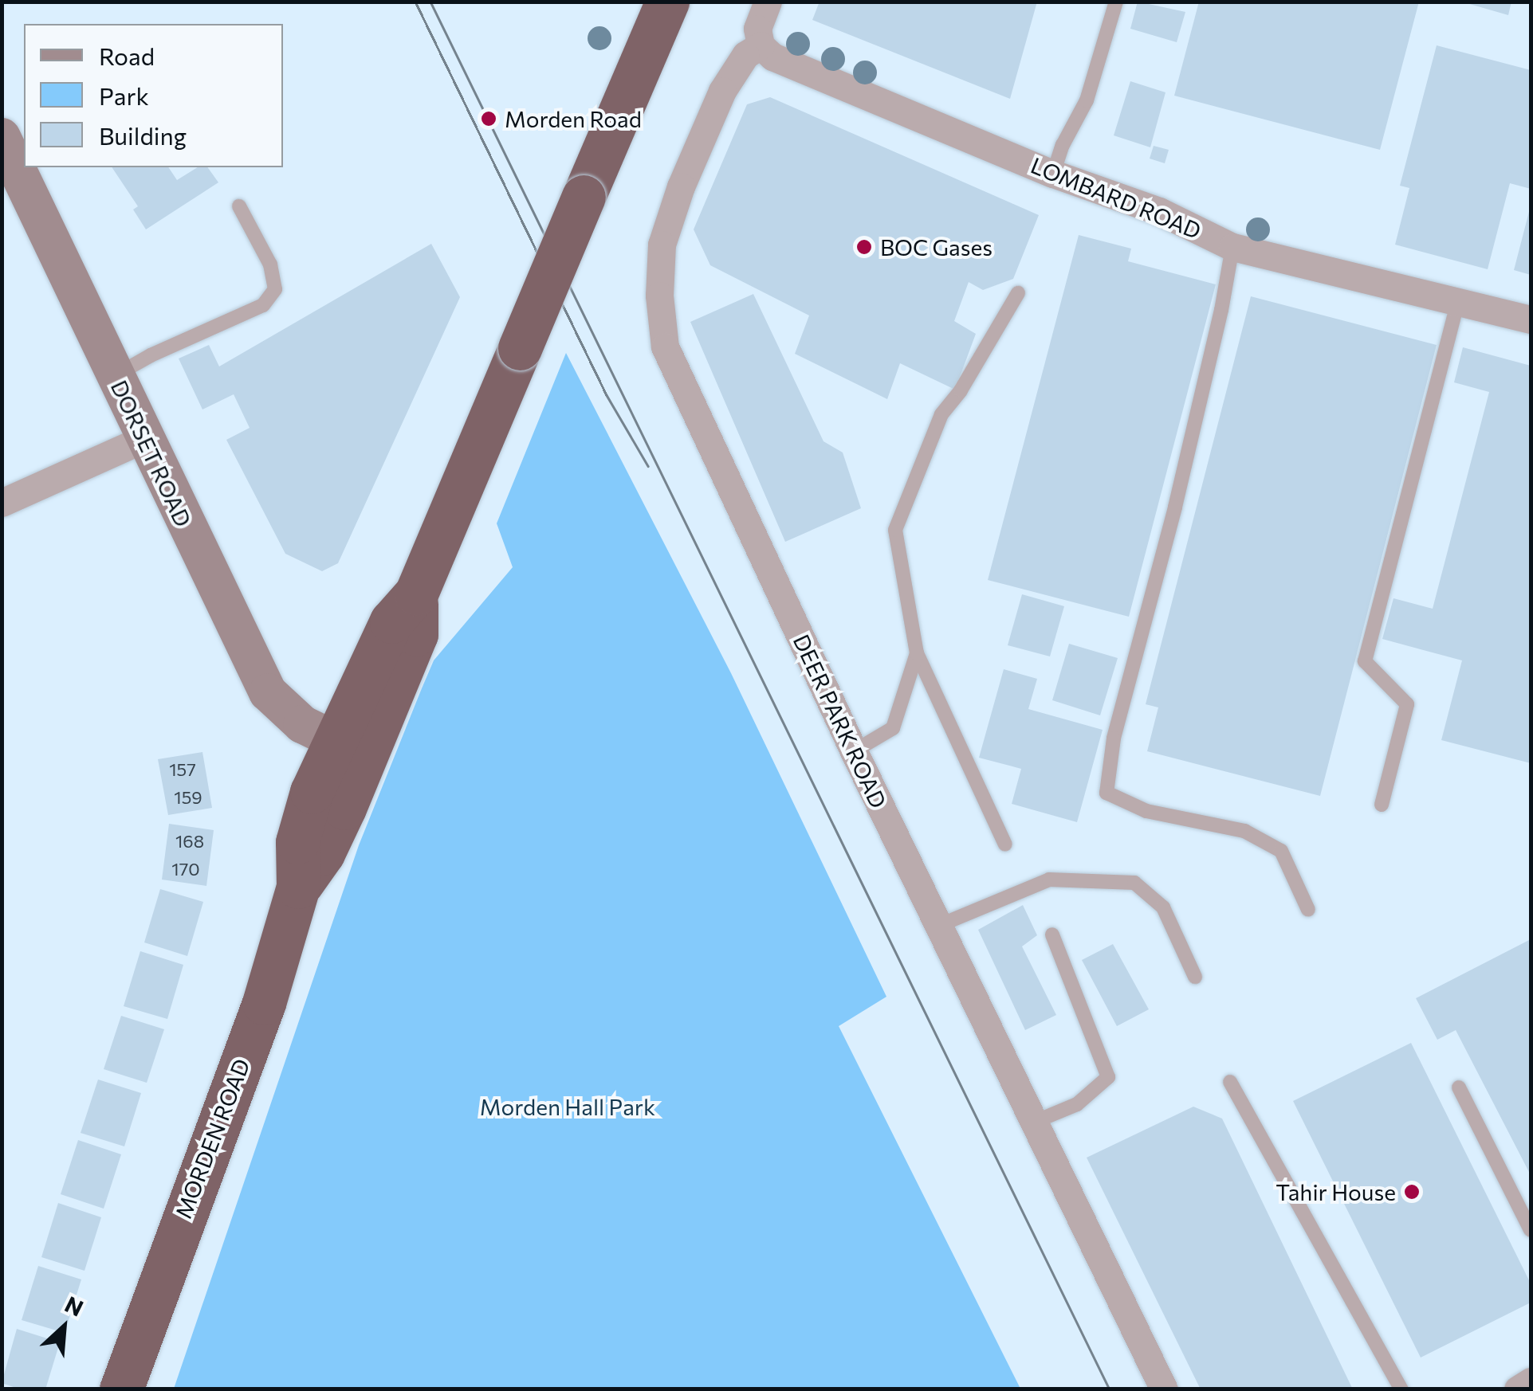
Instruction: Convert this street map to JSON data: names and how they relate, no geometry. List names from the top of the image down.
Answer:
{
  "streets": {
    "highway": ["MORDEN ROAD"],
    "main road": ["DORSET ROAD"],
    "street": ["LOMBARD ROAD", "DEER PARK ROAD"]
  },
  "crossings": [
    ["LOMBARD ROAD", "DEER PARK ROAD"],
    ["DORSET ROAD", "MORDEN ROAD"]
  ],
  "parks": ["Morden Hall Park"],
  "places": ["Morden Road", "BOC Gases", "Tahir House"],
  "house_numbers": [
    "157",
    "159",
    "168",
    "170"
  ],
  "legend": ["Road", "Park", "Building"],
  "north": "top right"
}
